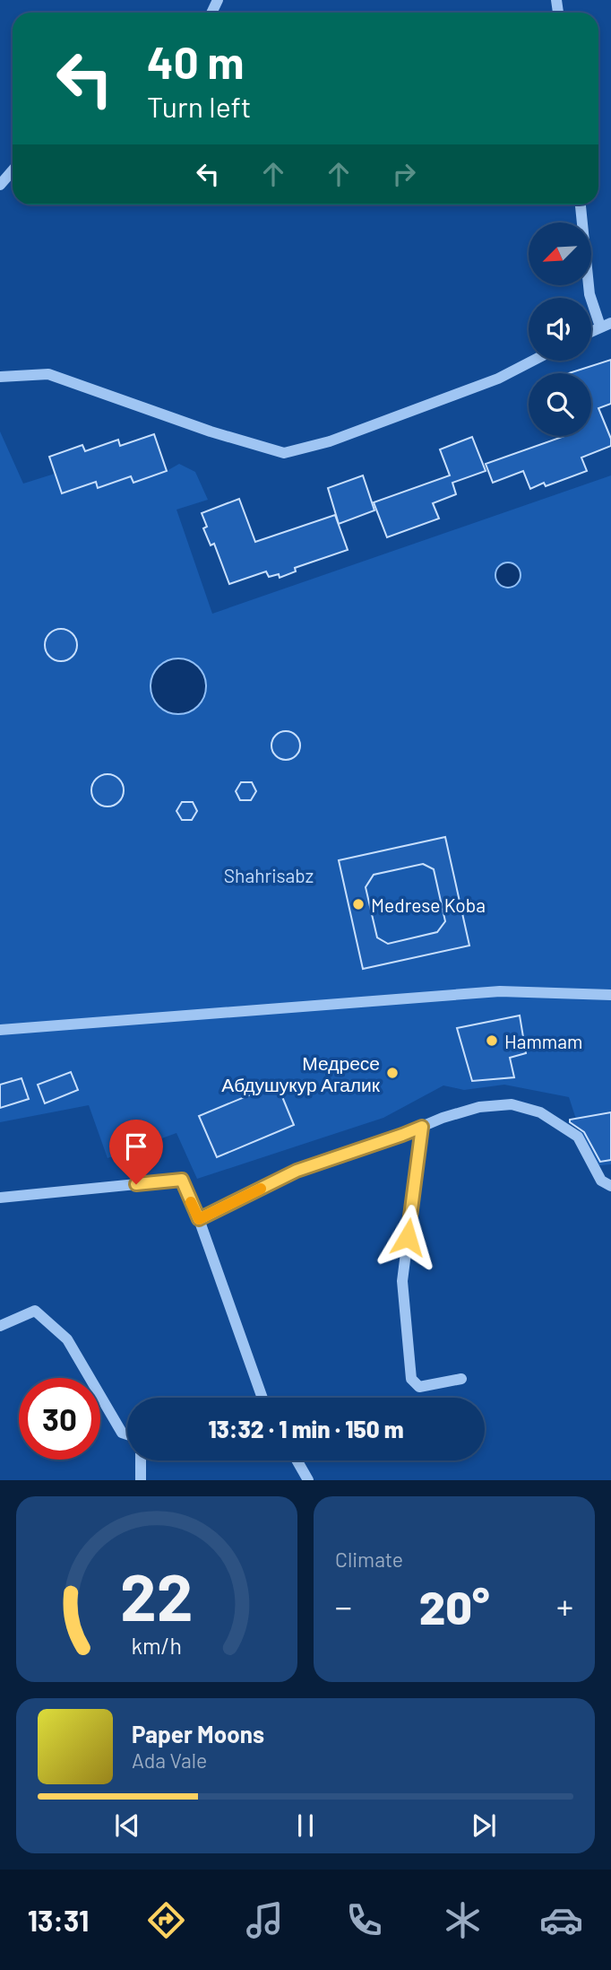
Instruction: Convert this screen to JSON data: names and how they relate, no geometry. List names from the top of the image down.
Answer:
{
  "parks": ["Shahrisabz"],
  "places": ["Medrese Koba", "Hammam", "Медресе Абдушукур Агалик"],
  "north": "bottom left",
  "page": {
    "turn": ["40 m", "Turn left"],
    "limit": "30",
    "trip": "13:32 · 1 min · 150 m",
    "tile": "Climate",
    "heat": ["−", "20°", "+"],
    "song": ["Paper Moons", "Ada Vale"],
    "tabs": "13:31",
    "gauge": ["22", "km/h"]
  }
}
